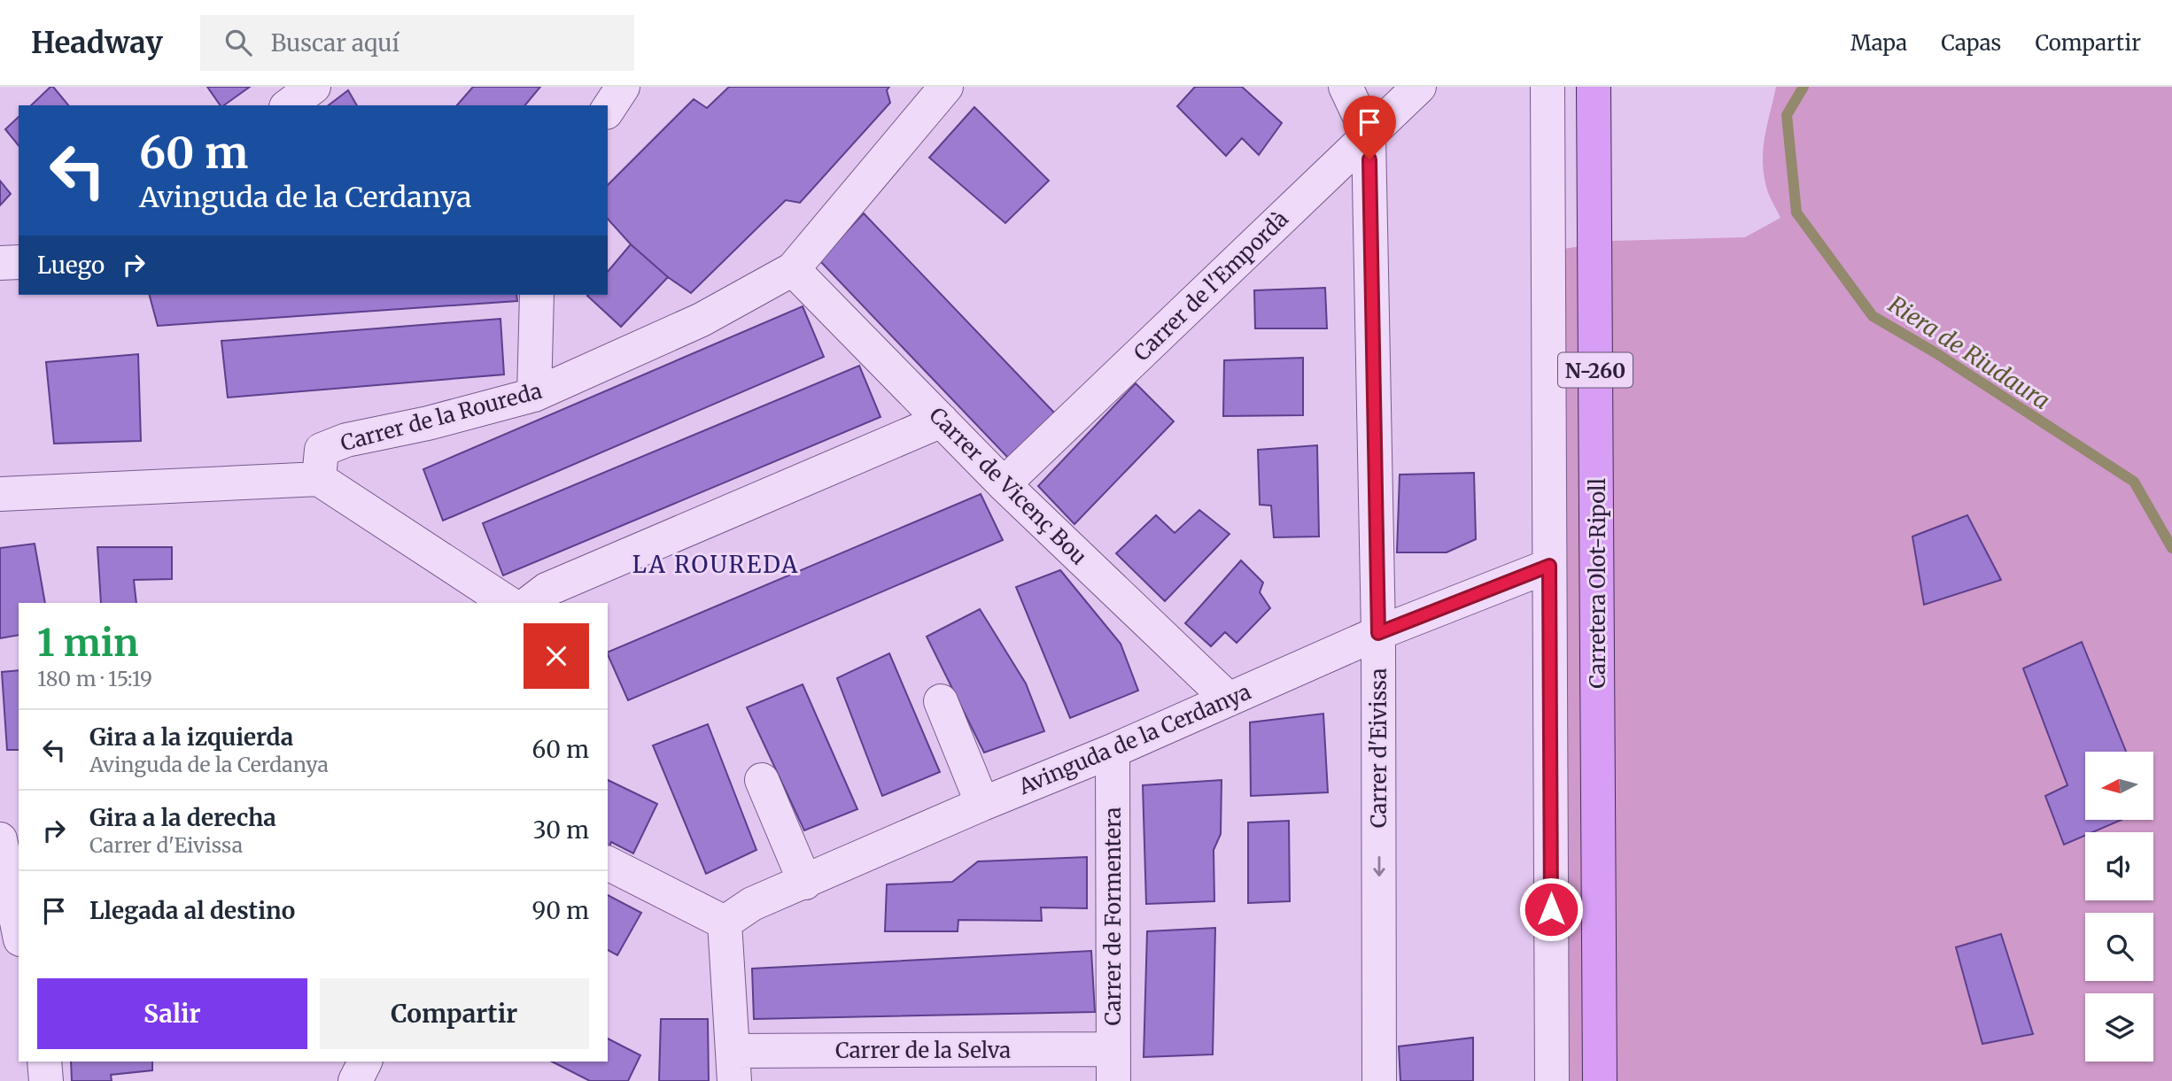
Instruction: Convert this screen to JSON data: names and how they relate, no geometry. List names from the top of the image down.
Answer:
{
  "streets": {
    "main road": ["N-260", "Carretera Olot-Ripoll"],
    "street": [
      "Carrer de l'Empordà",
      "Carrer de la Roureda",
      "Carrer de Vicenç Bou",
      "Avinguda de la Cerdanya",
      "Carrer d'Eivissa",
      "Carrer de Formentera",
      "Carrer de la Selva"
    ]
  },
  "crossings": [
    ["Carrer de l'Empordà", "Carrer de Vicenç Bou"],
    ["Carrer de l'Empordà", "Carrer d'Eivissa"],
    ["Carrer de la Roureda", "Carrer de Vicenç Bou"],
    ["Carrer de Vicenç Bou", "Avinguda de la Cerdanya"],
    ["Avinguda de la Cerdanya", "Carrer d'Eivissa"],
    ["Avinguda de la Cerdanya", "Carrer de Formentera"],
    ["Carrer de Formentera", "Carrer de la Selva"]
  ],
  "districts": ["LA ROUREDA"],
  "water": ["Riera de Riudaura"],
  "north": "left",
  "page": {
    "header": "Headway",
    "search": "Buscar aquí",
    "nav": ["Mapa", "Capas", "Compartir"],
    "turn": ["60 m", "Avinguda de la Cerdanya"],
    "then": "Luego",
    "heading": ["1 min", "180 m · 15:19"],
    "list": [
      {
        "name": "Gira a la izquierda",
        "note": "Avinguda de la Cerdanya",
        "value": "60 m"
      },
      {
        "name": "Gira a la derecha",
        "note": "Carrer d'Eivissa",
        "value": "30 m"
      },
      {
        "name": "Llegada al destino",
        "value": "90 m"
      }
    ],
    "buttons": ["Salir", "Compartir"]
  }
}
